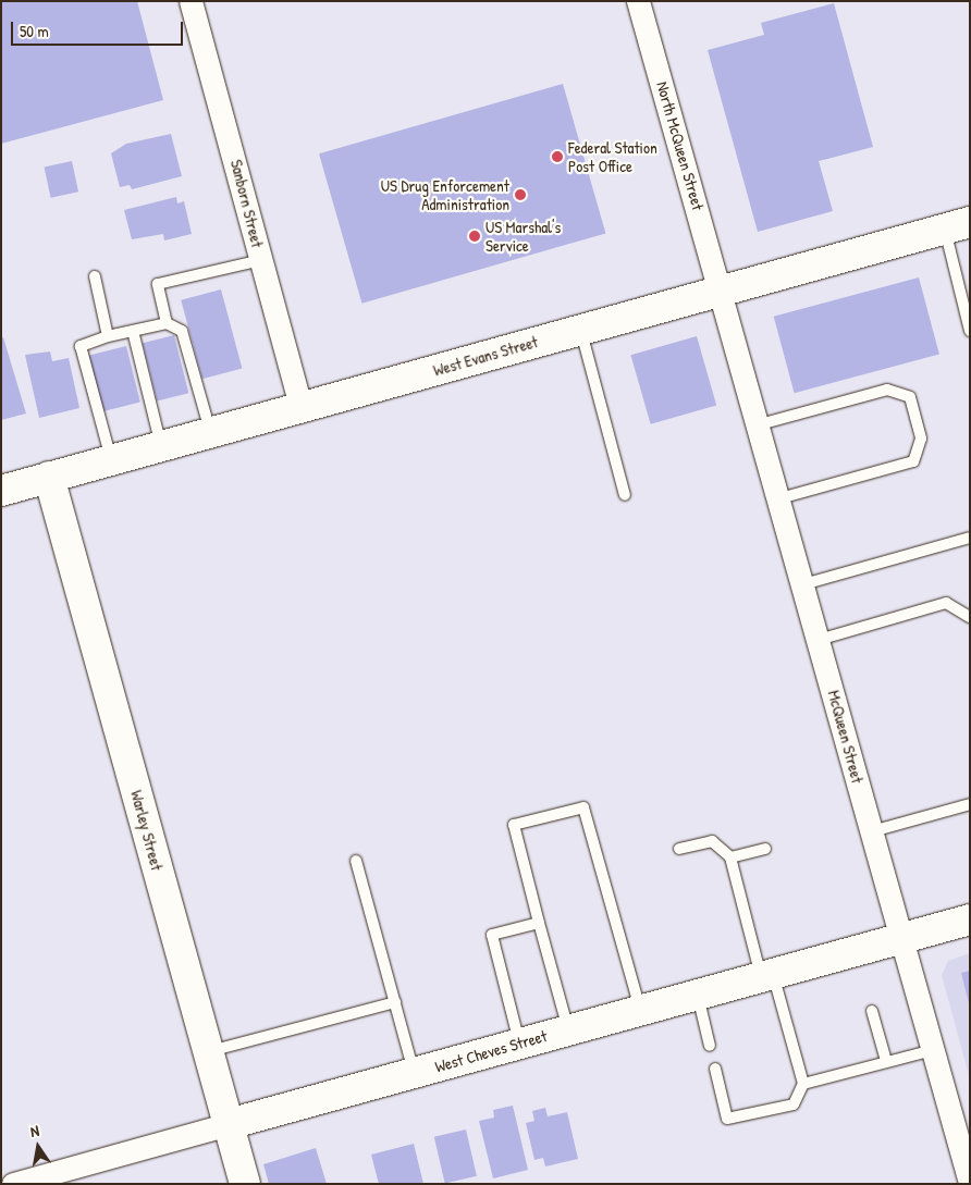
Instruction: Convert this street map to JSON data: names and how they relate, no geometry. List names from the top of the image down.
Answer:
{
  "streets": {
    "main road": ["West Evans Street", "Warley Street", "West Cheves Street"],
    "street": ["North McQueen Street", "Sanborn Street", "McQueen Street"]
  },
  "crossings": [
    ["North McQueen Street", "West Evans Street"],
    ["North McQueen Street", "McQueen Street"],
    ["Sanborn Street", "West Evans Street"],
    ["West Evans Street", "McQueen Street"],
    ["West Evans Street", "Warley Street"],
    ["McQueen Street", "West Cheves Street"],
    ["Warley Street", "West Cheves Street"]
  ],
  "places": ["Federal Station Post Office", "US Drug Enforcement Administration", "US Marshal's Service"],
  "scale_bar": "50 m",
  "north": "top"
}
